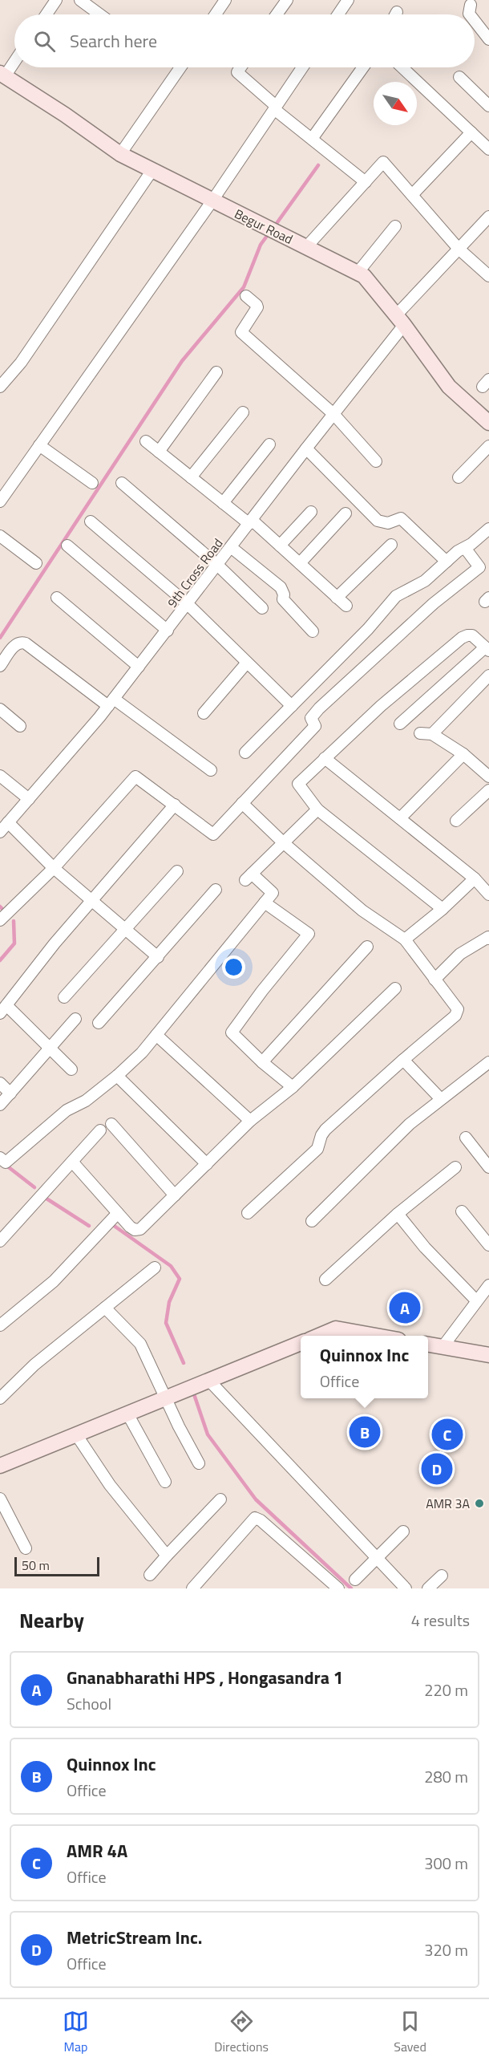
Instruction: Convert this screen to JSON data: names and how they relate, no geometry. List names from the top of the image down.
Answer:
{
  "streets": {
    "main road": ["Begur Road"],
    "street": ["9th Cross Road"]
  },
  "crossings": [
    ["Begur Road", "9th Cross Road"]
  ],
  "places": ["AMR 3A"],
  "scale_bar": "50 m",
  "north": "bottom right",
  "page": {
    "search": "Search here",
    "pins": [
      "A",
      "B",
      "C",
      "D"
    ],
    "popup": ["Quinnox Inc", "Office"],
    "scale": "50 m",
    "heading": ["Nearby", "4 results"],
    "list": [
      {
        "mark": "A",
        "name": "Gnanabharathi HPS , Hongasandra 1",
        "note": "School",
        "value": "220 m"
      },
      {
        "mark": "B",
        "name": "Quinnox Inc",
        "note": "Office",
        "value": "280 m"
      },
      {
        "mark": "C",
        "name": "AMR 4A",
        "note": "Office",
        "value": "300 m"
      },
      {
        "mark": "D",
        "name": "MetricStream Inc.",
        "note": "Office",
        "value": "320 m"
      }
    ],
    "nav": ["Map", "Directions", "Saved"]
  }
}
